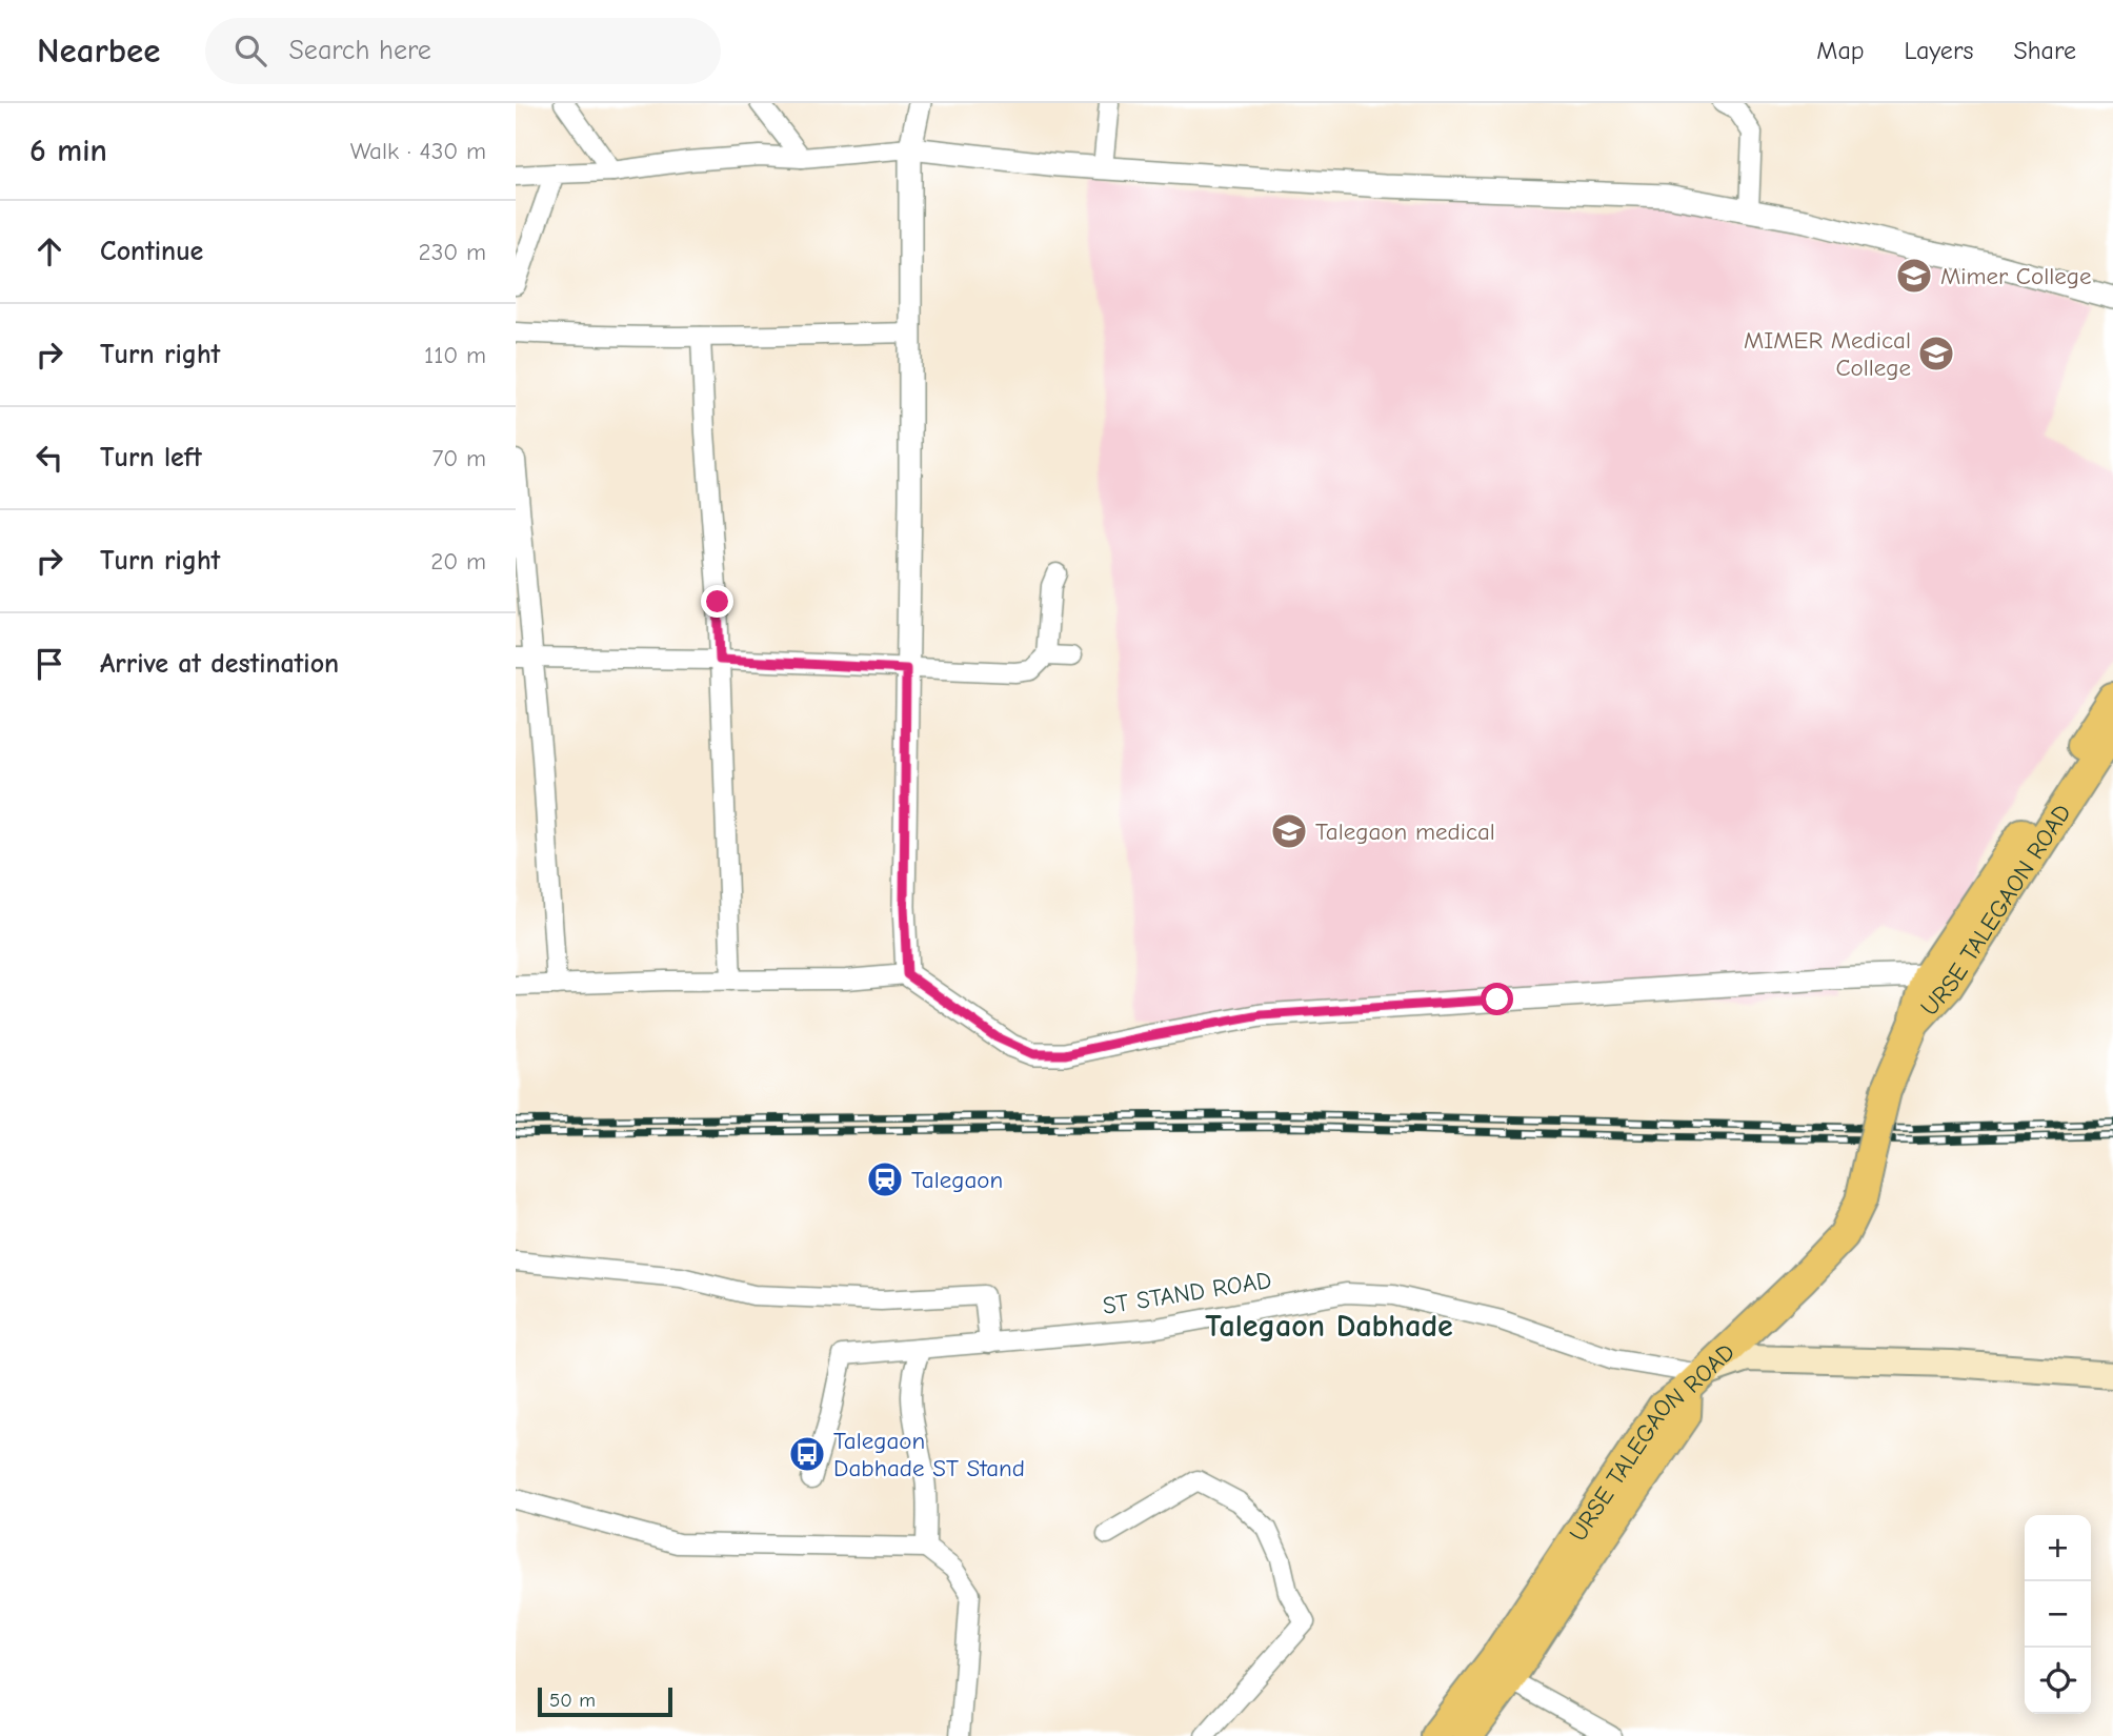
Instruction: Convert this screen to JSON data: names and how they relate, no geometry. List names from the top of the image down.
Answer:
{
  "streets": {
    "highway": ["URSE TALEGAON ROAD"],
    "street": ["ST STAND ROAD"]
  },
  "crossings": [
    ["URSE TALEGAON ROAD", "ST STAND ROAD"]
  ],
  "districts": ["Talegaon Dabhade"],
  "places": {
    "school or university": ["Mimer College", "MIMER Medical College", "Talegaon medical"],
    "station": ["Talegaon"],
    "bus stop": ["Talegaon Dabhade ST Stand"]
  },
  "scale_bar": "50 m",
  "page": {
    "header": "Nearbee",
    "search": "Search here",
    "nav": ["Map", "Layers", "Share"],
    "heading": ["6 min", "Walk · 430 m"],
    "list": [
      ["Continue", "230 m"],
      ["Turn right", "110 m"],
      ["Turn left", "70 m"],
      ["Turn right", "20 m"],
      "Arrive at destination"
    ],
    "map_buttons": ["+", "−"],
    "scale": "50 m"
  }
}
